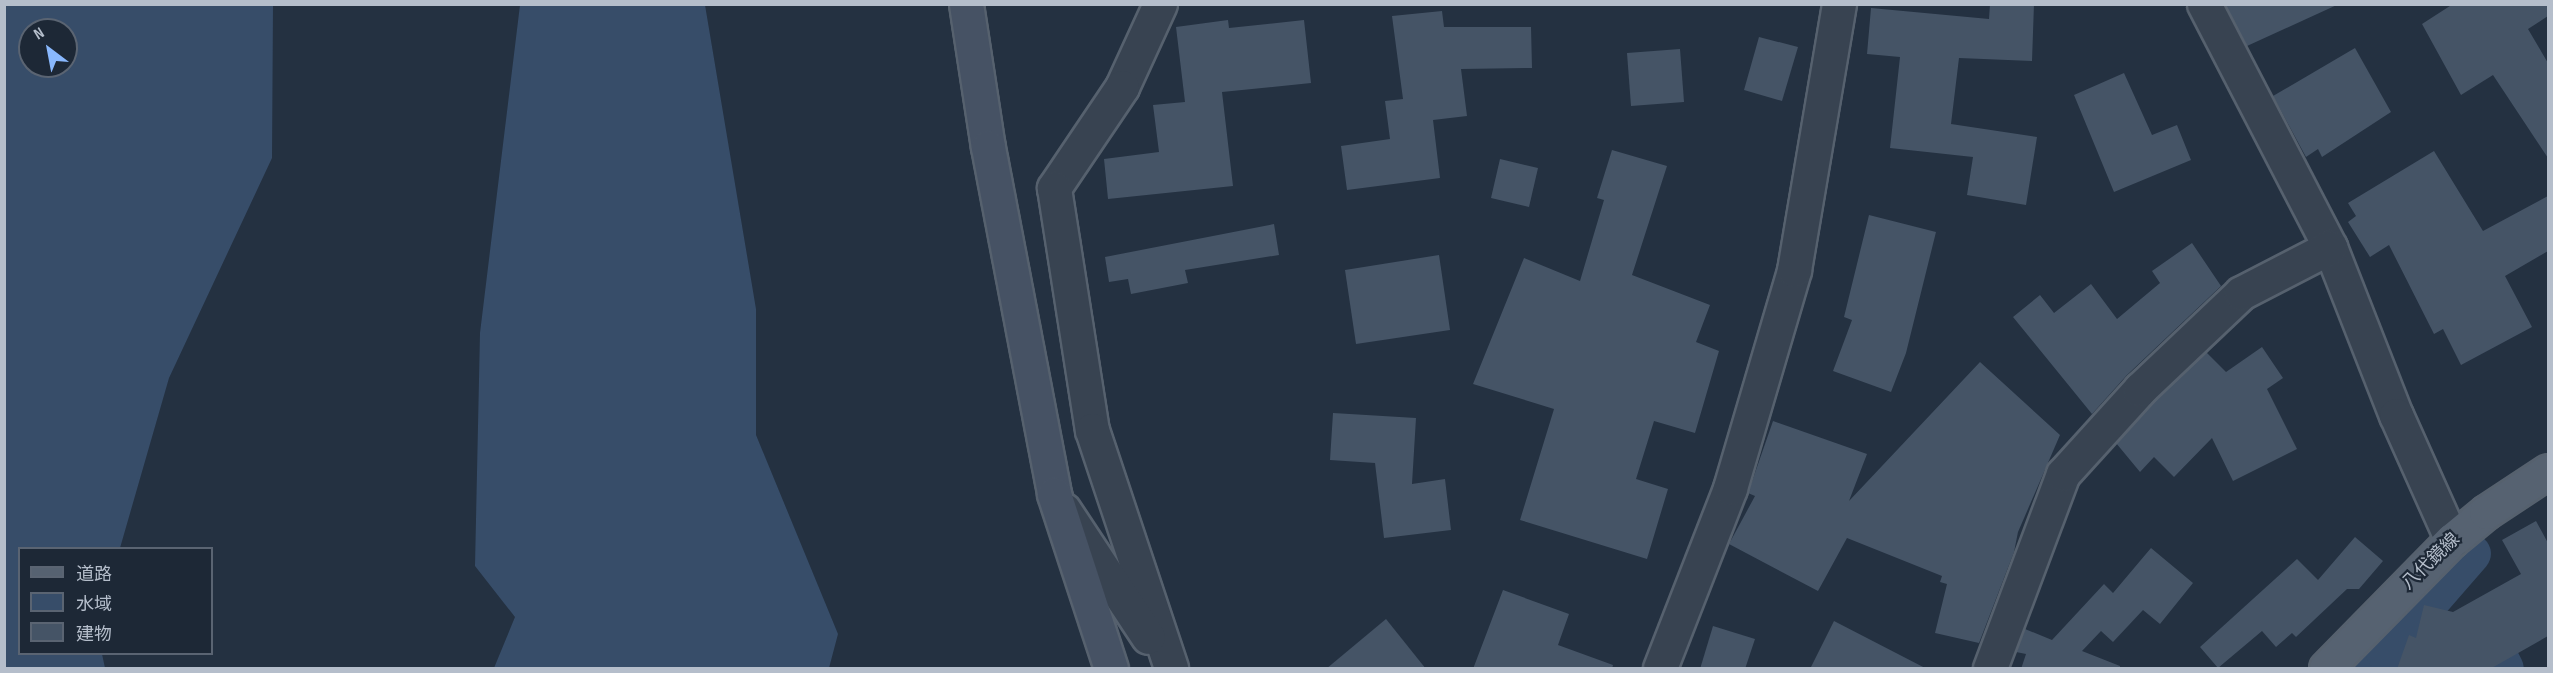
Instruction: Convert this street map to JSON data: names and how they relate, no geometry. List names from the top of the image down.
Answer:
{
  "streets": {
    "main road": ["八代鏡線"]
  },
  "legend": ["道路", "水域", "建物"],
  "north": "top left"
}
